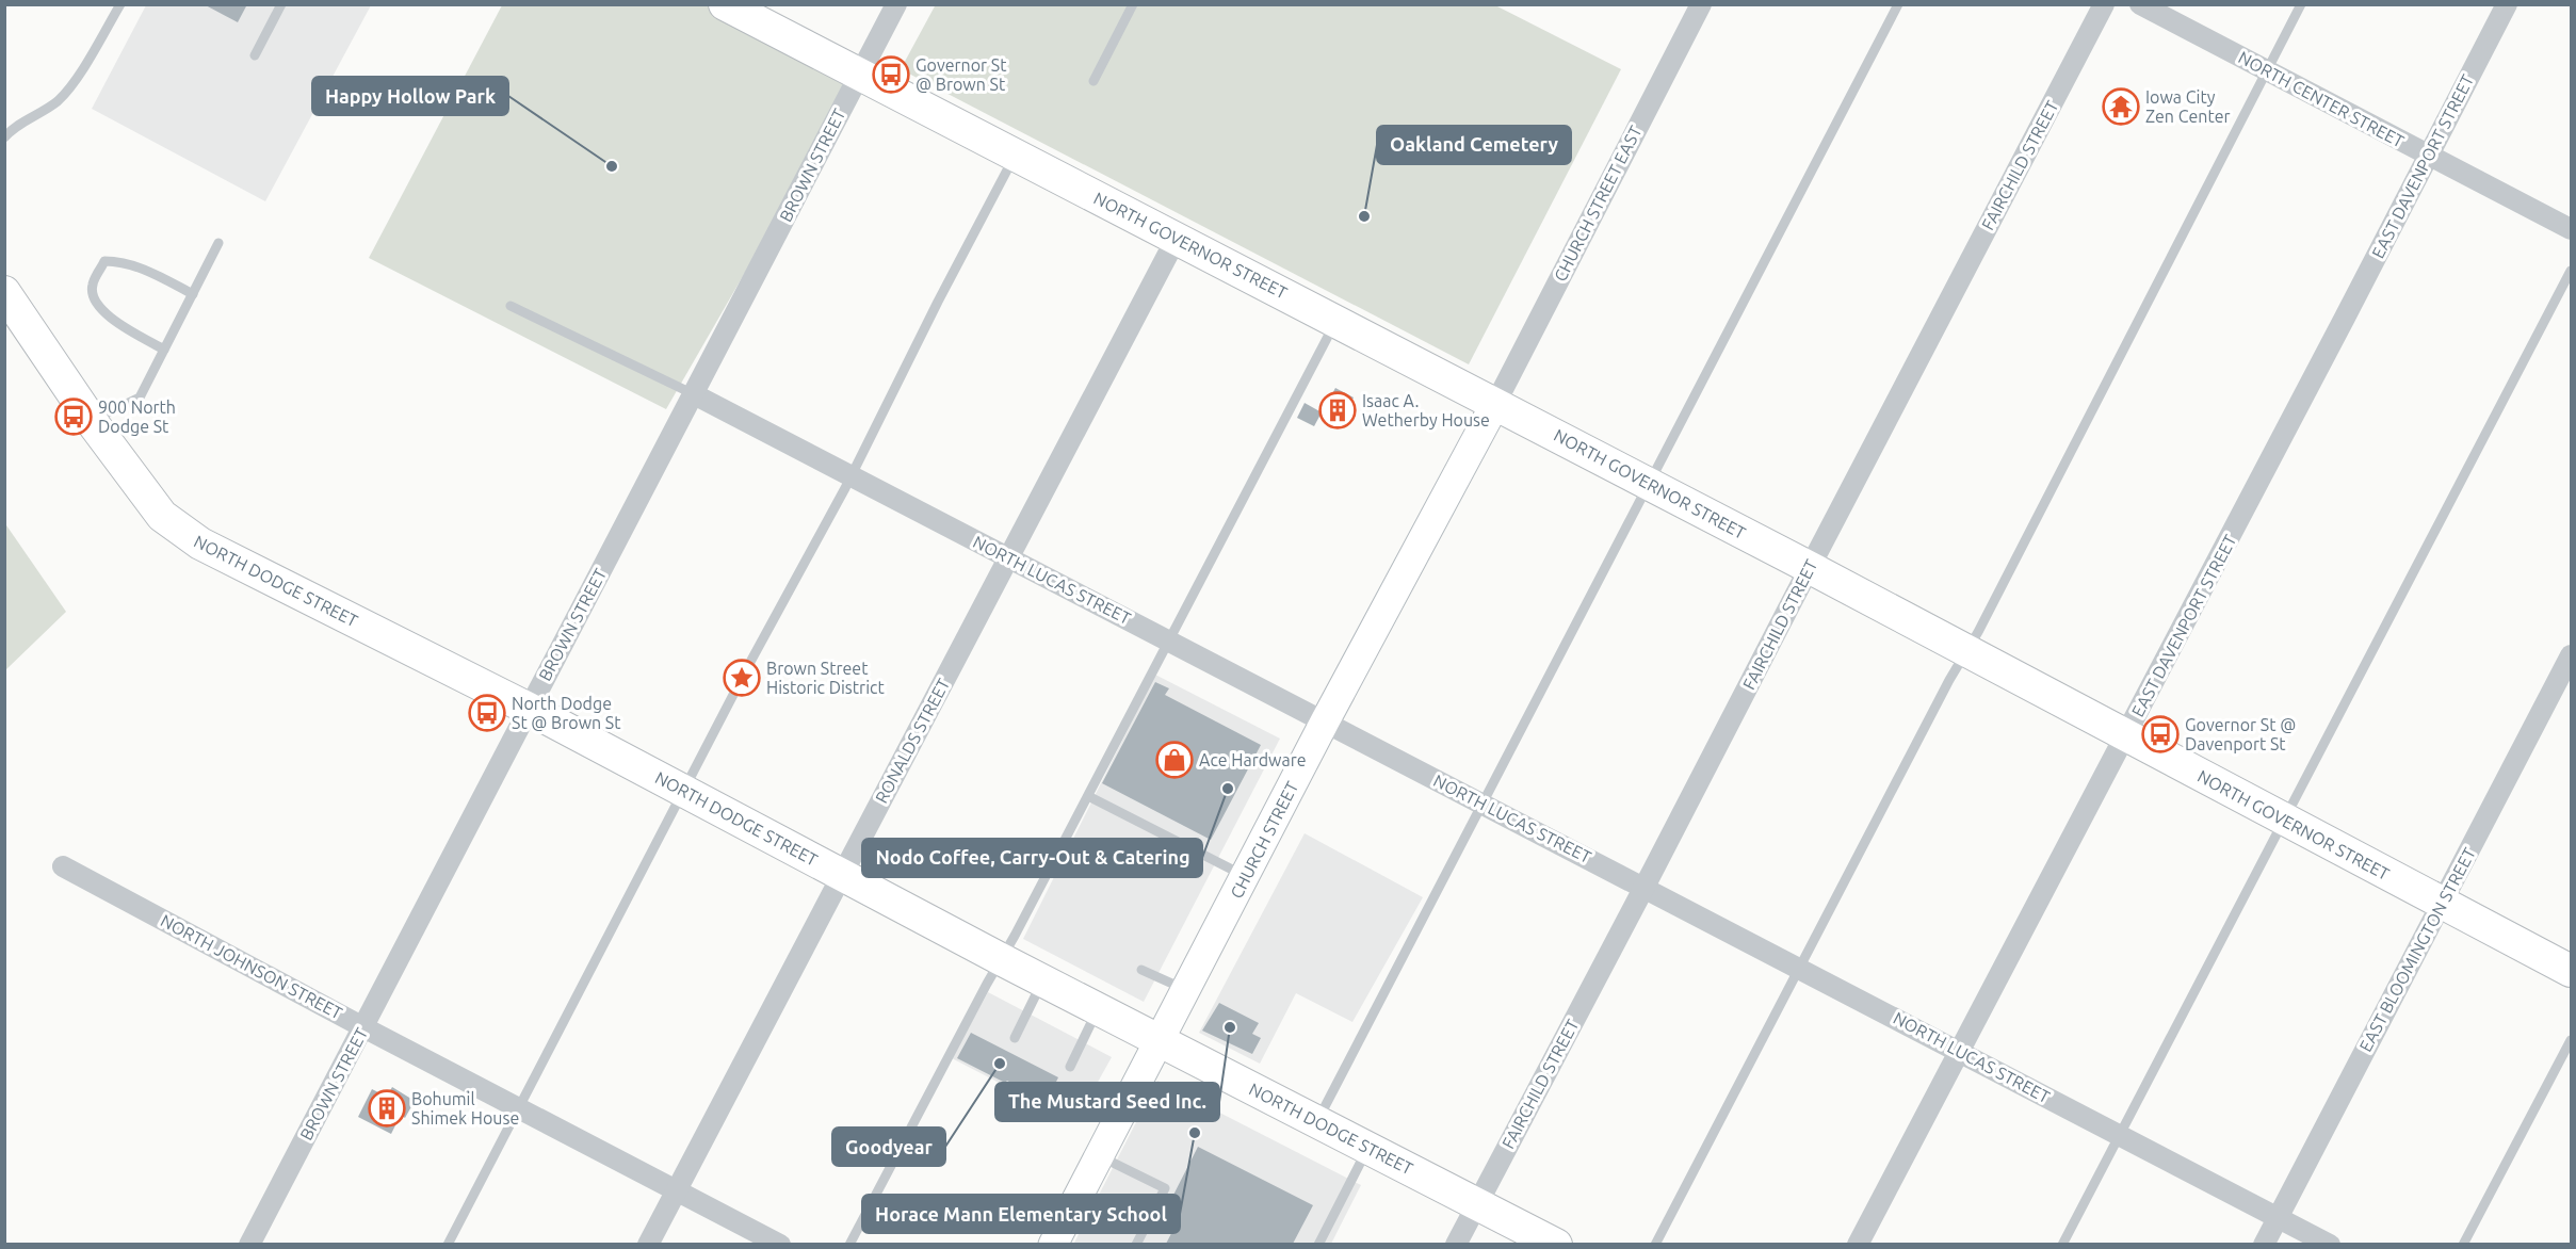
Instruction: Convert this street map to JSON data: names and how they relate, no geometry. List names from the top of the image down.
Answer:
{
  "streets": {
    "main road": ["NORTH GOVERNOR STREET", "NORTH DODGE STREET"],
    "street": [
      "NORTH CENTER STREET",
      "BROWN STREET",
      "FAIRCHILD STREET",
      "EAST DAVENPORT STREET",
      "CHURCH STREET EAST",
      "NORTH LUCAS STREET",
      "RONALDS STREET",
      "CHURCH STREET",
      "EAST BLOOMINGTON STREET",
      "NORTH JOHNSON STREET"
    ]
  },
  "crossings": [
    ["NORTH CENTER STREET", "EAST DAVENPORT STREET"],
    ["BROWN STREET", "NORTH GOVERNOR STREET"],
    ["BROWN STREET", "NORTH LUCAS STREET"],
    ["BROWN STREET", "NORTH DODGE STREET"],
    ["BROWN STREET", "NORTH JOHNSON STREET"],
    ["FAIRCHILD STREET", "NORTH GOVERNOR STREET"],
    ["FAIRCHILD STREET", "NORTH LUCAS STREET"],
    ["FAIRCHILD STREET", "NORTH DODGE STREET"],
    ["EAST DAVENPORT STREET", "NORTH GOVERNOR STREET"],
    ["EAST DAVENPORT STREET", "NORTH LUCAS STREET"],
    ["CHURCH STREET EAST", "NORTH GOVERNOR STREET"],
    ["CHURCH STREET EAST", "CHURCH STREET"],
    ["NORTH GOVERNOR STREET", "RONALDS STREET"],
    ["NORTH GOVERNOR STREET", "CHURCH STREET"],
    ["NORTH GOVERNOR STREET", "EAST BLOOMINGTON STREET"],
    ["NORTH LUCAS STREET", "RONALDS STREET"],
    ["NORTH LUCAS STREET", "CHURCH STREET"],
    ["NORTH LUCAS STREET", "EAST BLOOMINGTON STREET"],
    ["NORTH DODGE STREET", "RONALDS STREET"],
    ["NORTH DODGE STREET", "CHURCH STREET"],
    ["RONALDS STREET", "NORTH JOHNSON STREET"]
  ],
  "places": {
    "bus stop": [
      "Governor St @ Brown St",
      "900 North Dodge St",
      "North Dodge St @ Brown St",
      "Governor St @ Davenport St"
    ],
    "temple": ["Iowa City Zen Center"],
    "other": [
      "Happy Hollow Park",
      "Oakland Cemetery",
      "Nodo Coffee, Carry-Out & Catering",
      "The Mustard Seed Inc.",
      "Goodyear",
      "Horace Mann Elementary School"
    ],
    "building": ["Isaac A. Wetherby House", "Bohumil Shimek House"],
    "place": ["Brown Street Historic District"],
    "shop": ["Ace Hardware"]
  }
}
